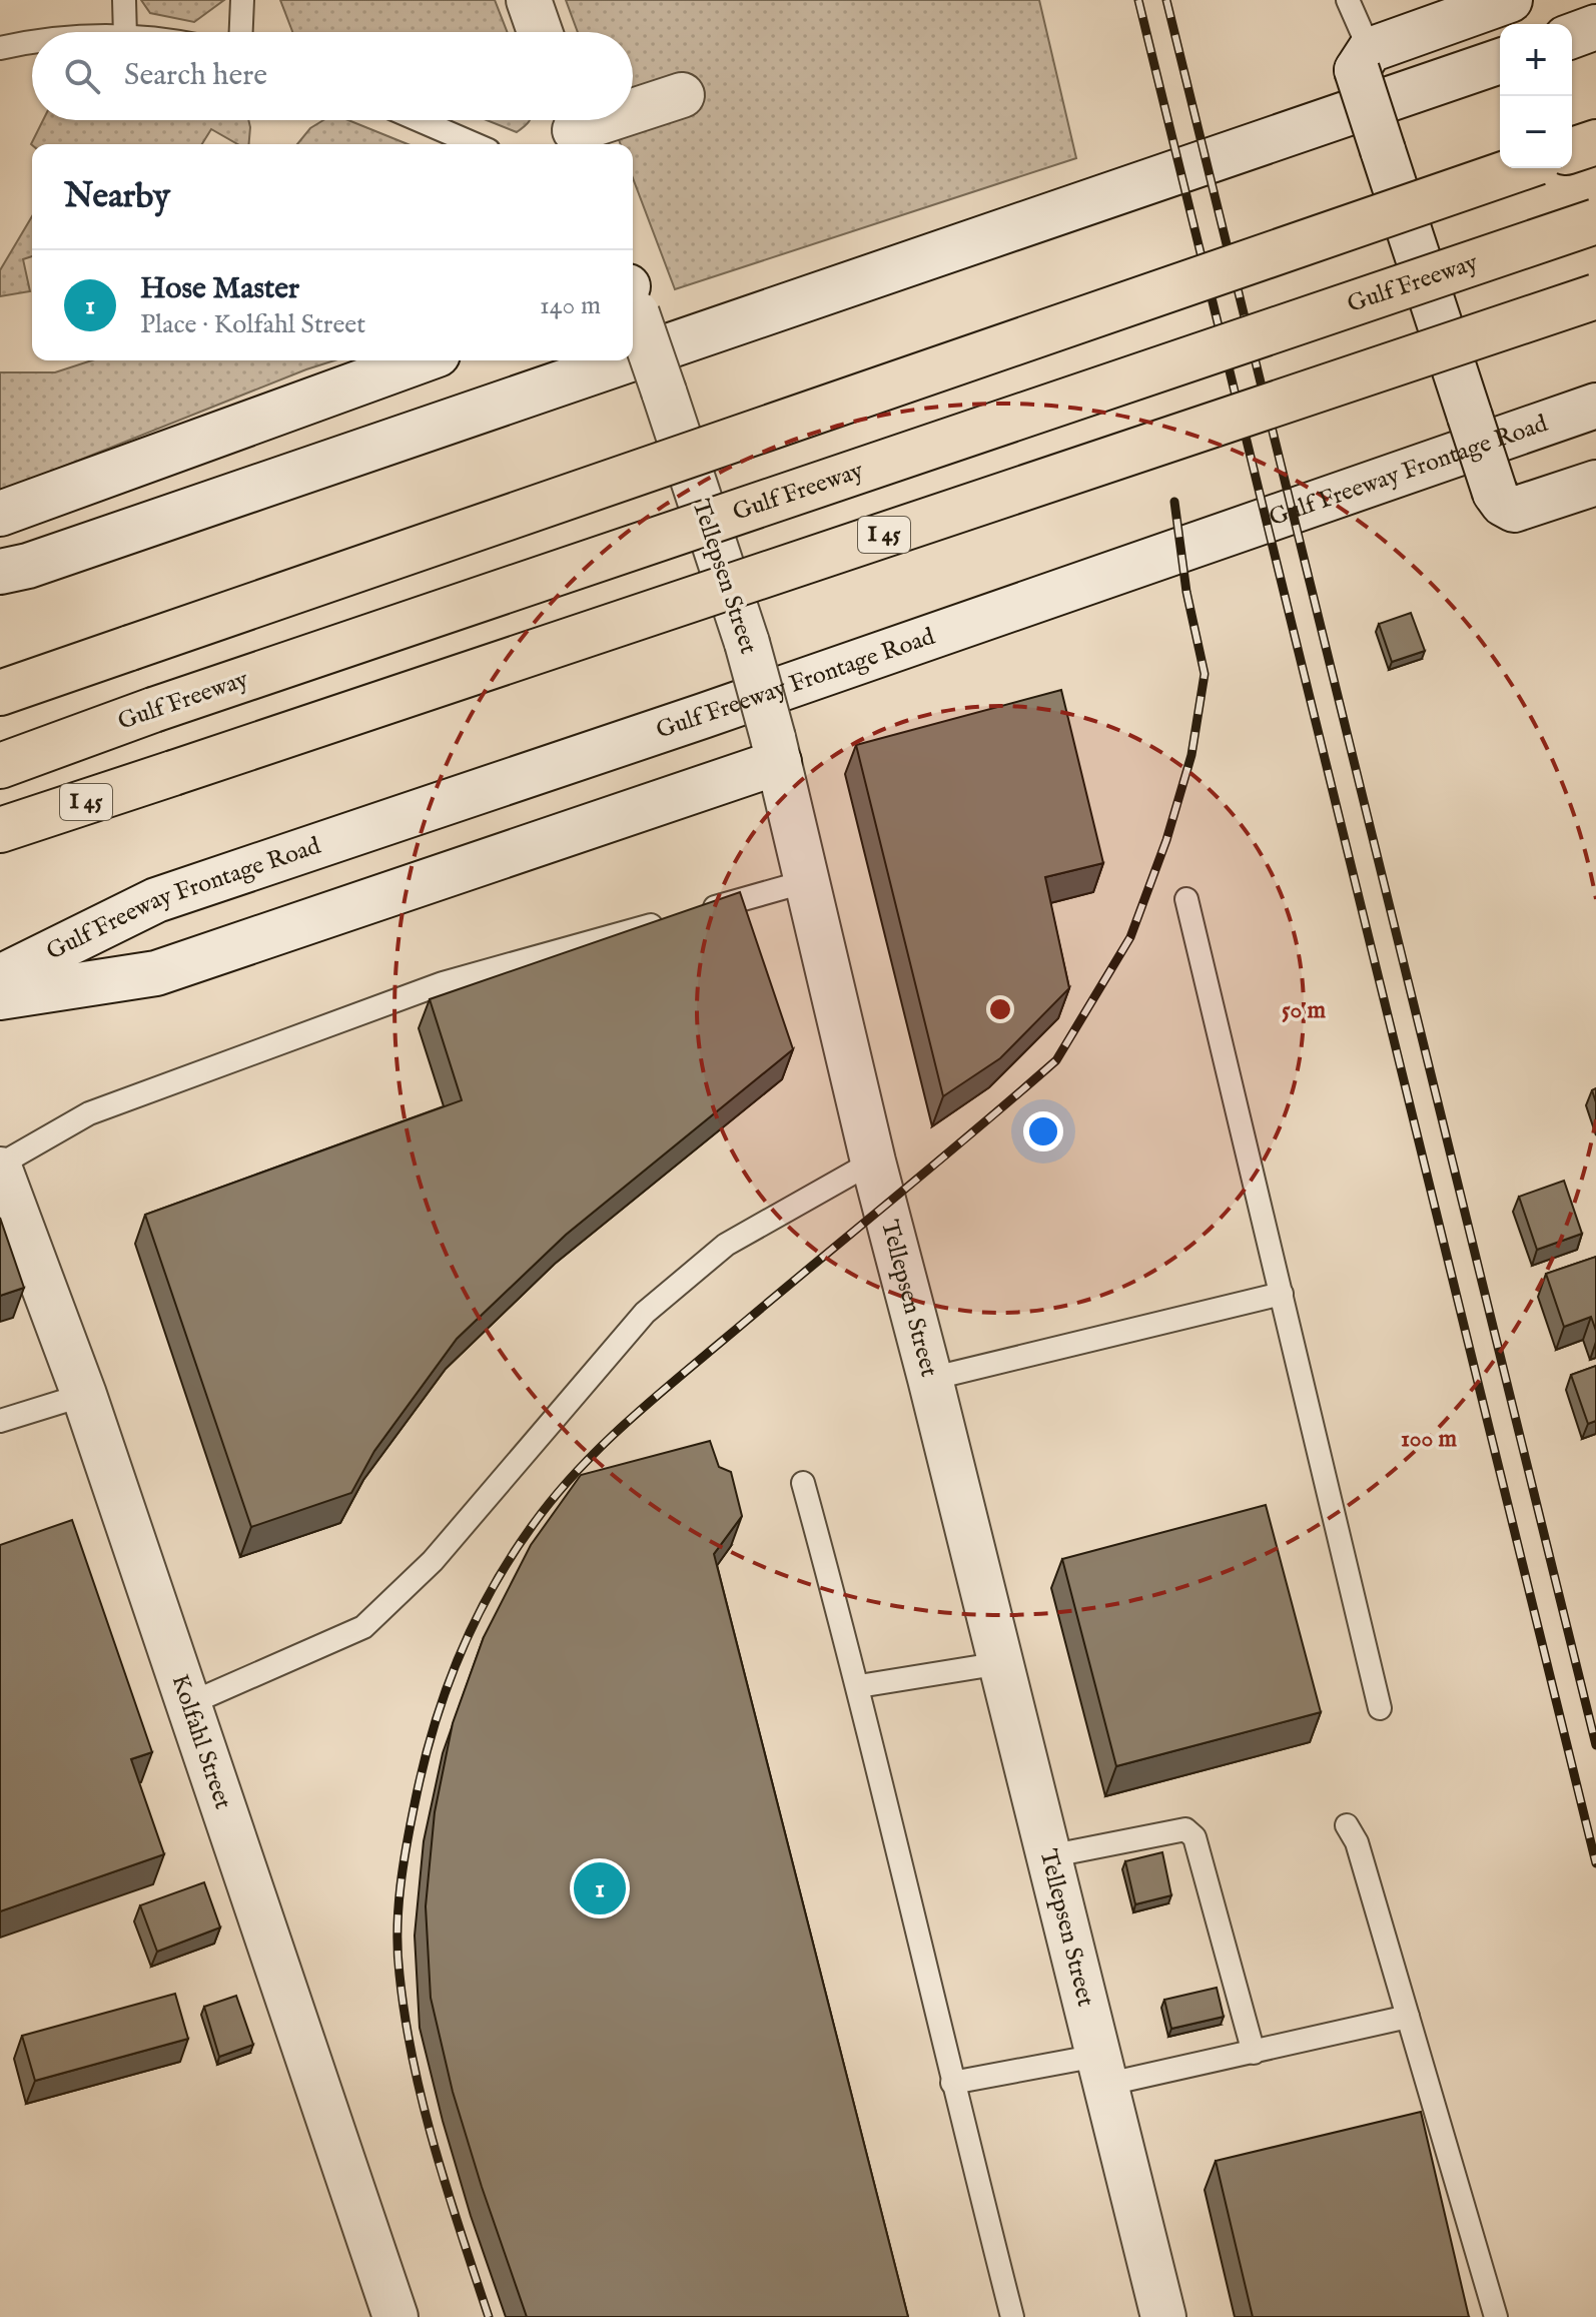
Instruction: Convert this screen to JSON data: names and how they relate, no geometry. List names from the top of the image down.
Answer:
{
  "streets": {
    "highway": ["Gulf Freeway", "I 45"],
    "main road": ["Gulf Freeway Frontage Road", "Tellepsen Street", "Kolfahl Street"]
  },
  "page": {
    "map_buttons": ["+", "−"],
    "search": "Search here",
    "heading": "Nearby",
    "list": [
      {
        "mark": "1",
        "name": "Hose Master",
        "note": "Place · Kolfahl Street",
        "value": "140 m"
      }
    ],
    "pins": "1"
  },
  "rings": ["50 m", "100 m"]
}
